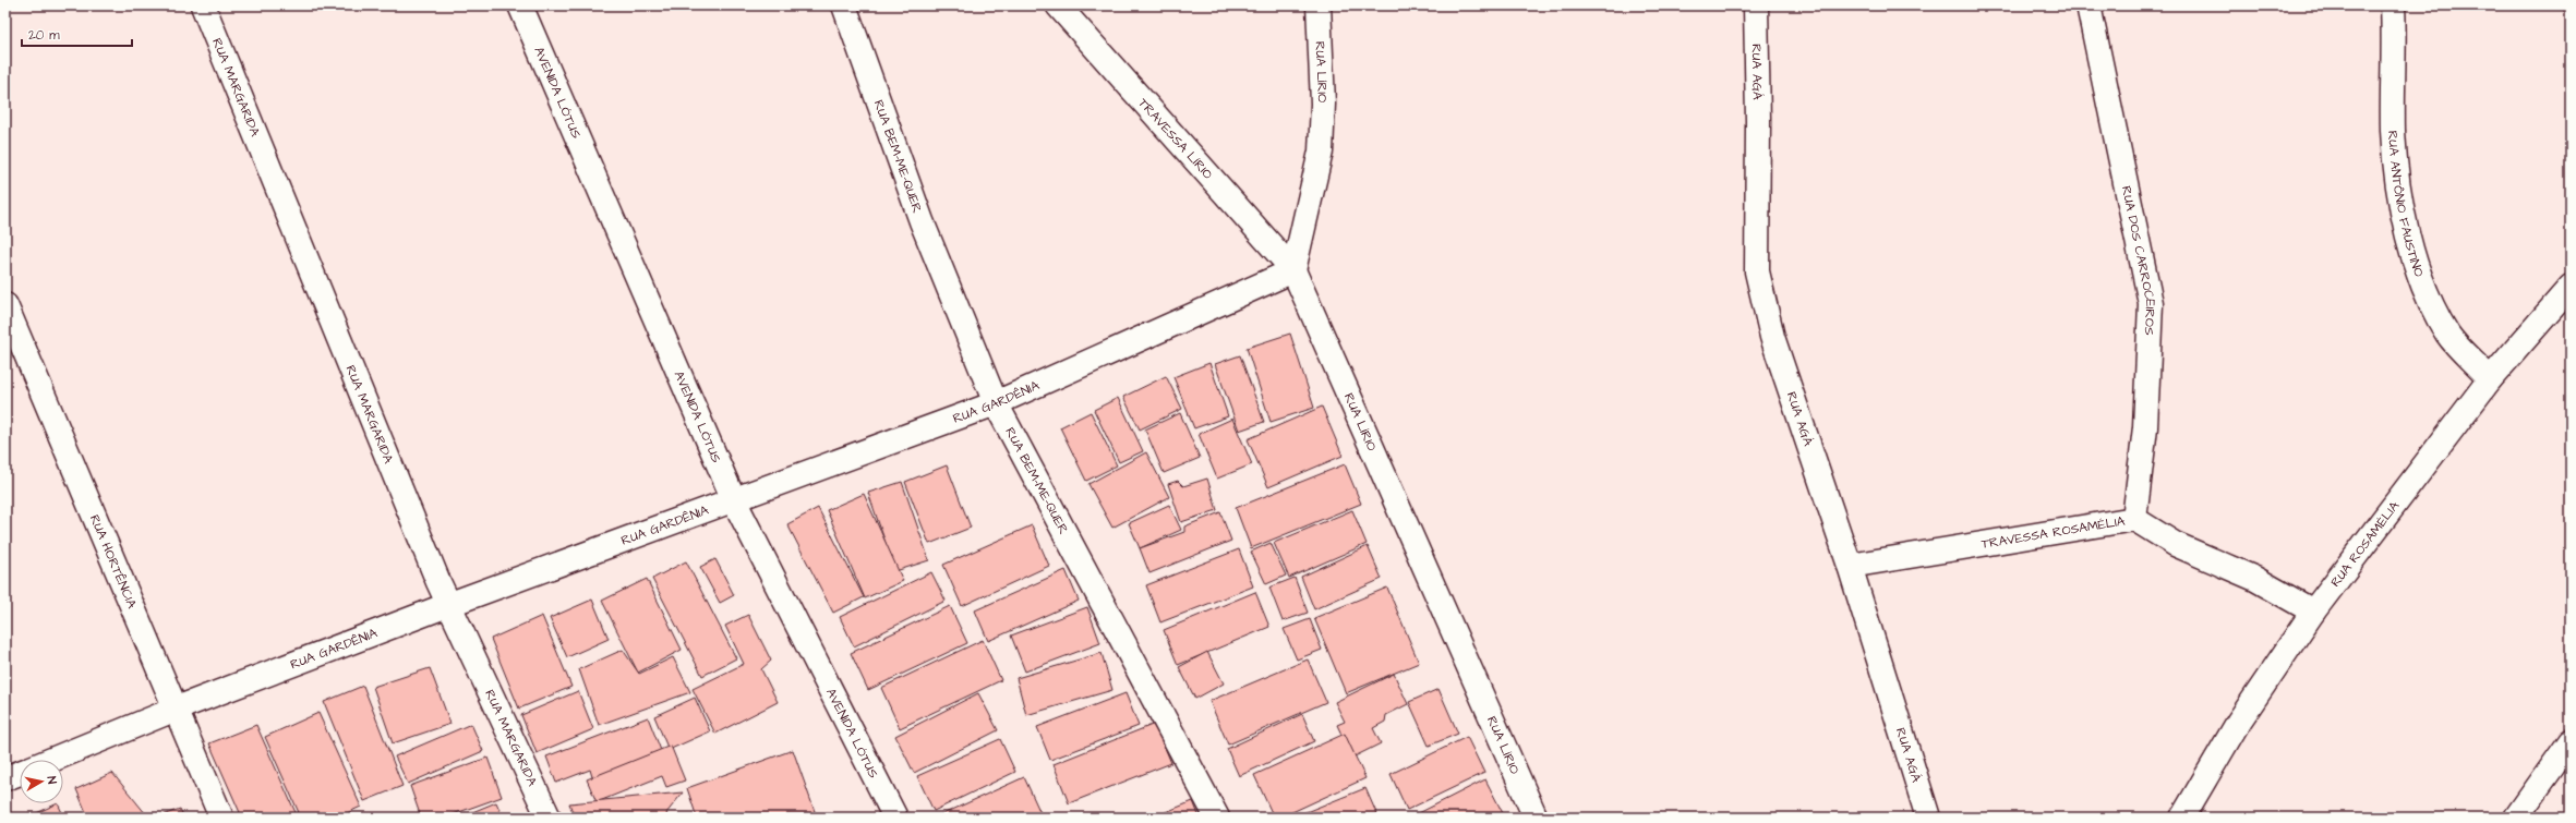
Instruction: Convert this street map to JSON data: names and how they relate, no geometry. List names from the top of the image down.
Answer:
{
  "streets": {
    "street": [
      "RUA LÍRIO",
      "RUA AGÁ",
      "RUA MARGARIDA",
      "AVENIDA LÓTUS",
      "TRAVESSA LÍRIO",
      "RUA BEM-ME-QUER",
      "RUA ANTÔNIO FAUSTINO",
      "RUA DOS CARROCEIROS",
      "RUA GARDÊNIA",
      "TRAVESSA ROSAMÉLIA",
      "RUA ROSAMÉLIA",
      "RUA HORTÊNCIA"
    ]
  },
  "crossings": [
    ["RUA LÍRIO", "TRAVESSA LÍRIO"],
    ["RUA LÍRIO", "RUA GARDÊNIA"],
    ["RUA AGÁ", "TRAVESSA ROSAMÉLIA"],
    ["RUA MARGARIDA", "RUA GARDÊNIA"],
    ["AVENIDA LÓTUS", "RUA GARDÊNIA"],
    ["TRAVESSA LÍRIO", "RUA GARDÊNIA"],
    ["RUA BEM-ME-QUER", "RUA GARDÊNIA"],
    ["RUA ANTÔNIO FAUSTINO", "RUA ROSAMÉLIA"],
    ["RUA DOS CARROCEIROS", "TRAVESSA ROSAMÉLIA"],
    ["RUA GARDÊNIA", "RUA HORTÊNCIA"],
    ["TRAVESSA ROSAMÉLIA", "RUA ROSAMÉLIA"]
  ],
  "scale_bar": "20 m",
  "north": "right"
}
